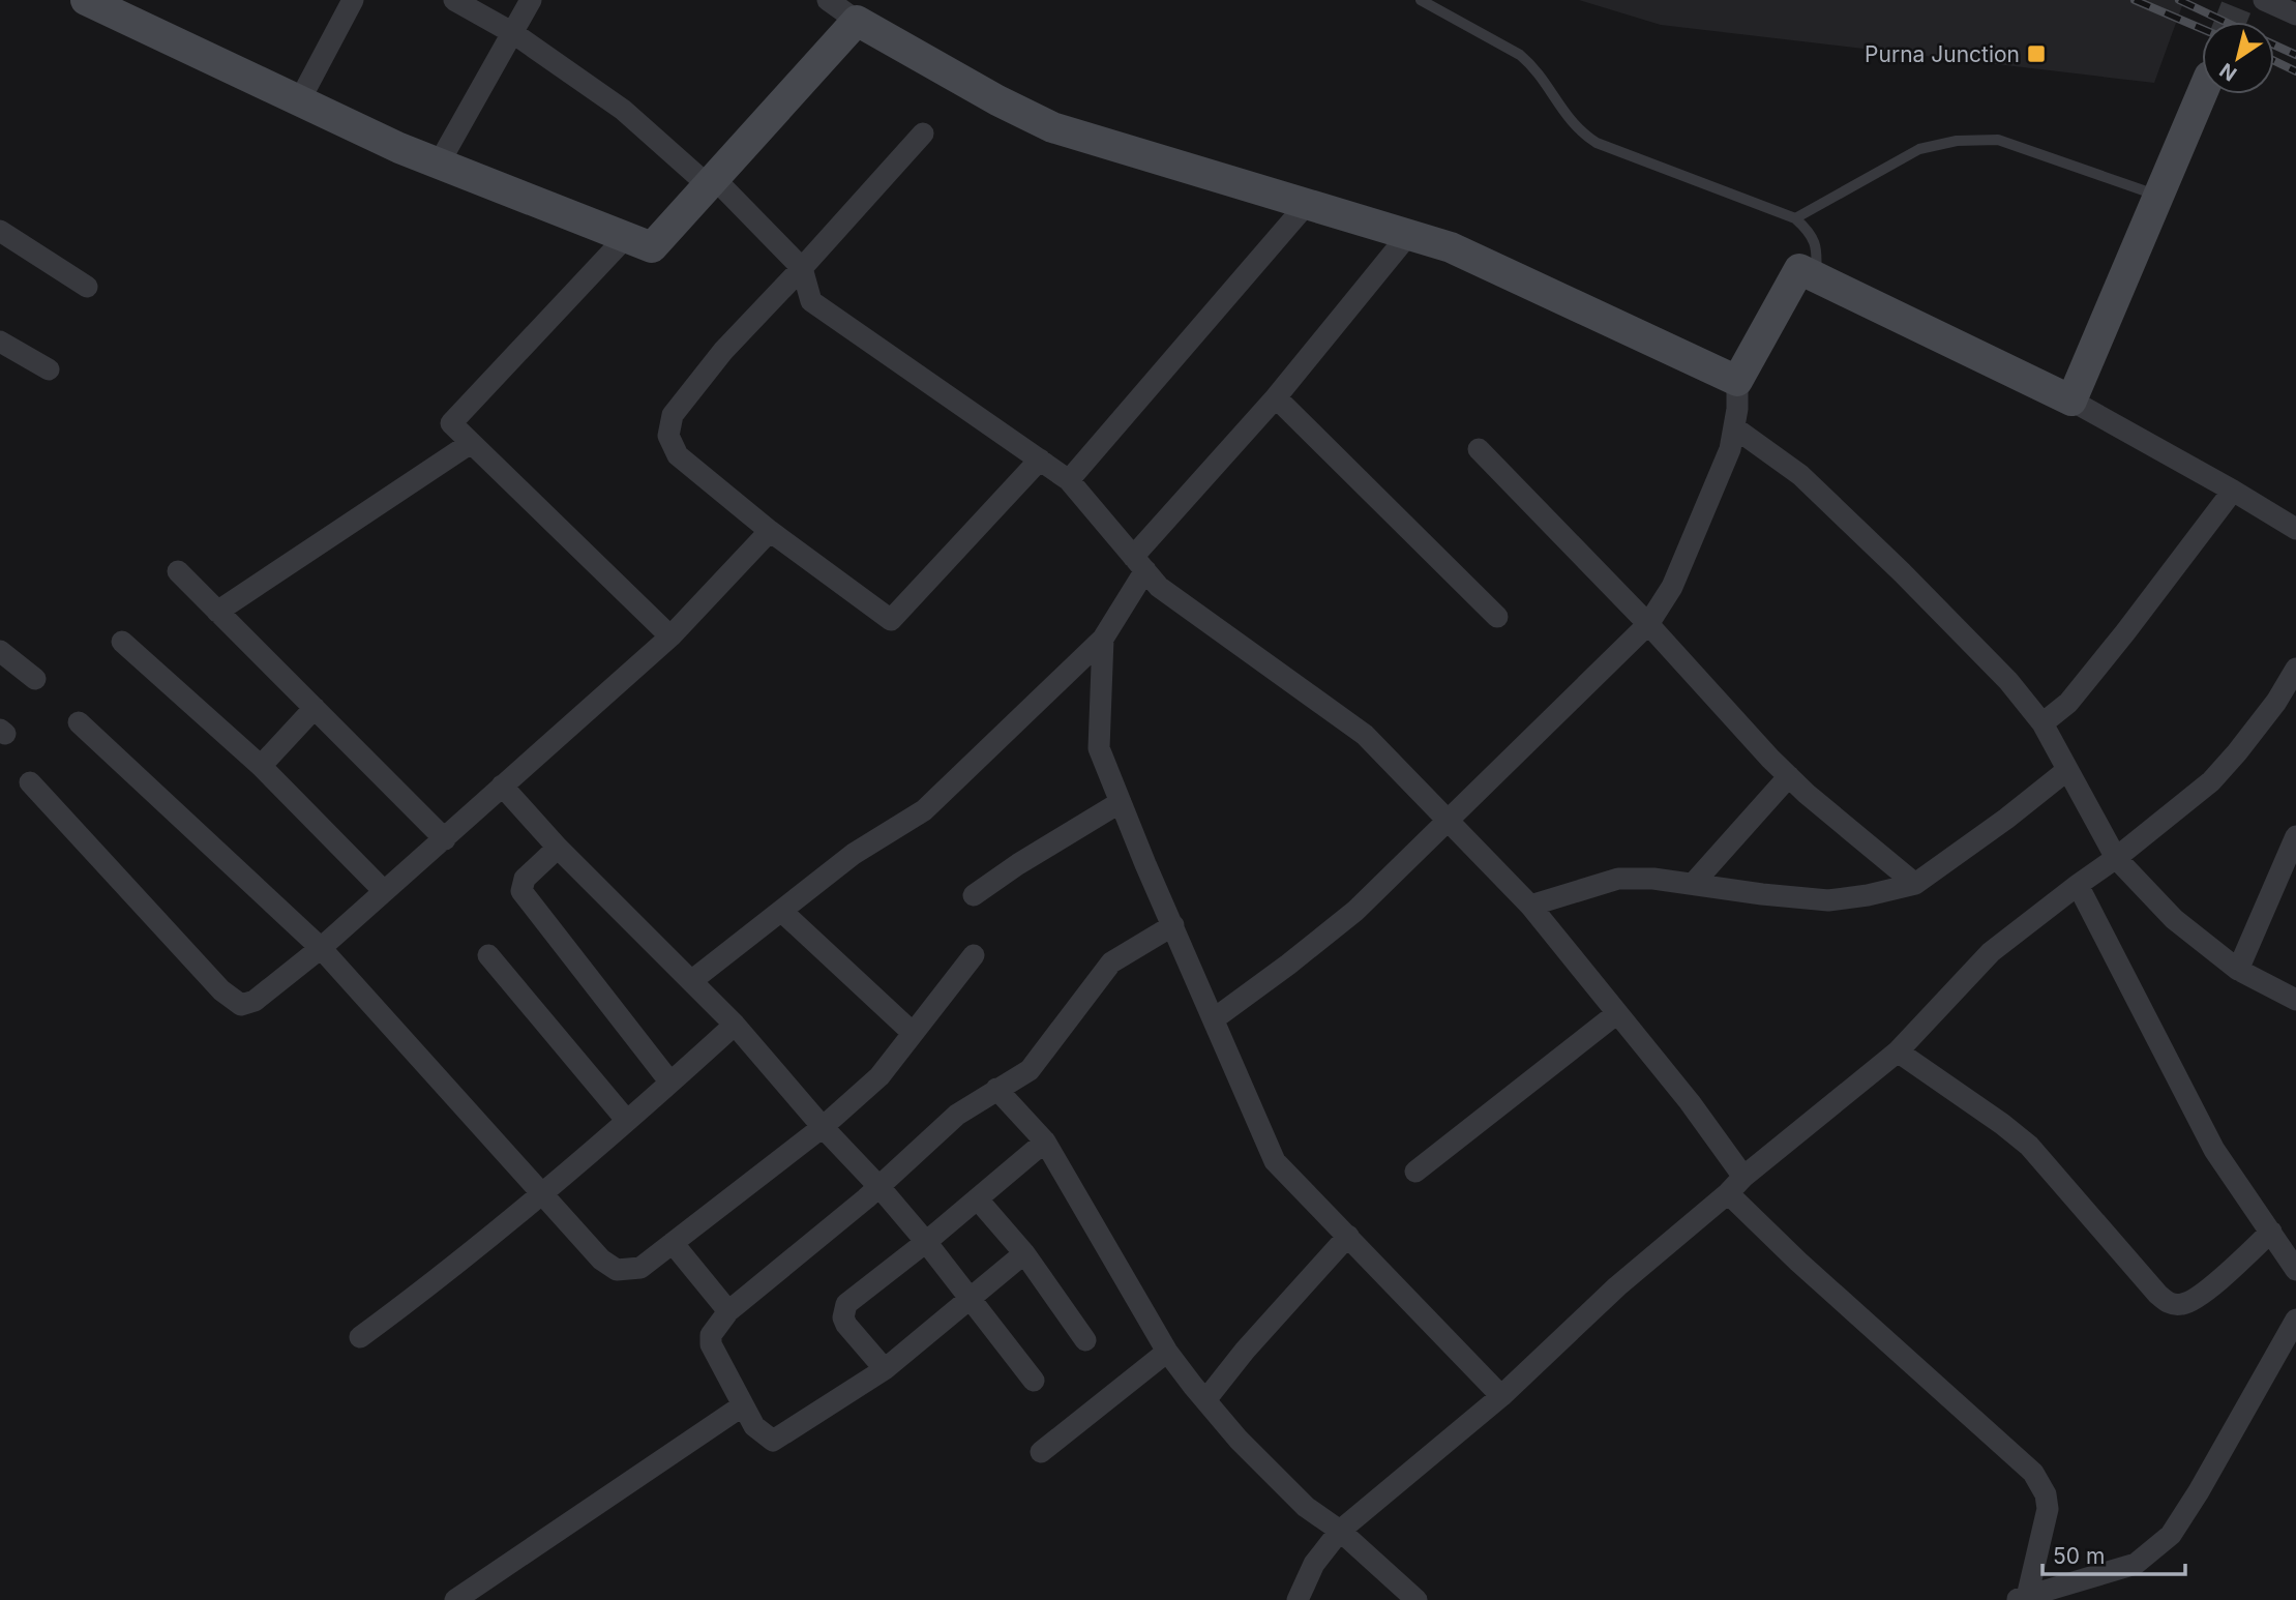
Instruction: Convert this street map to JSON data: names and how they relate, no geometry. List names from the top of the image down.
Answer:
{
  "places": {
    "transit": ["Purna Junction"]
  },
  "scale_bar": "50 m",
  "north": "bottom left"
}
